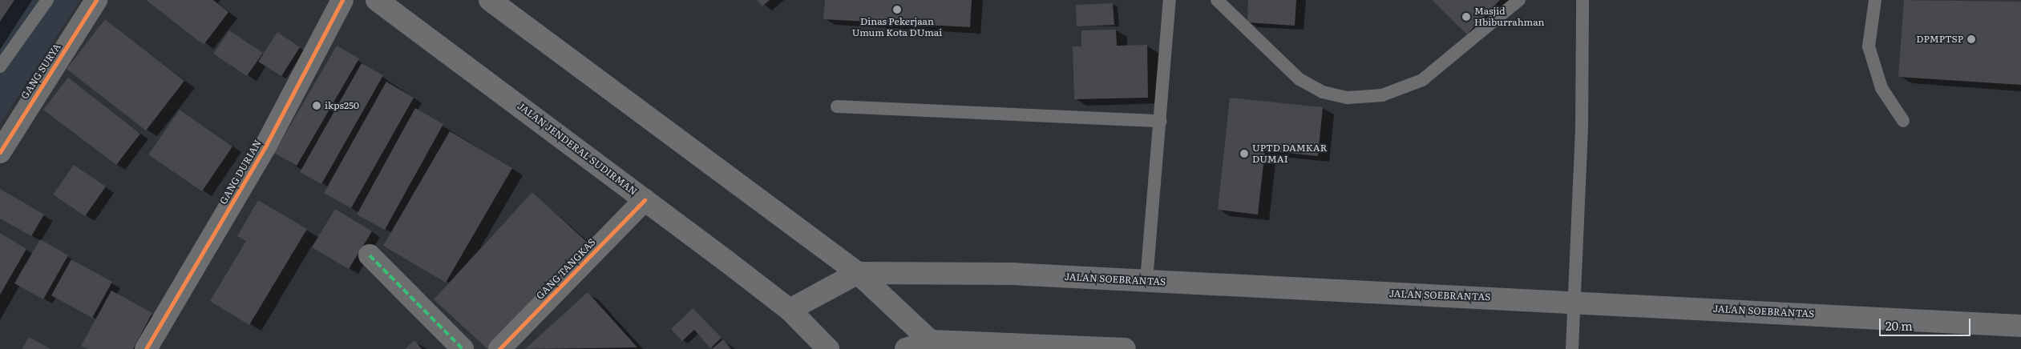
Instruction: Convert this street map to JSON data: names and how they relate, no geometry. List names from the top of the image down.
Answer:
{
  "streets": {
    "main road": ["JALAN JENDERAL SUDIRMAN", "JALAN SOEBRANTAS"],
    "street": ["GANG SURYA", "GANG DURIAN", "GANG TANGKAS"]
  },
  "crossings": [
    ["JALAN JENDERAL SUDIRMAN", "GANG TANGKAS"]
  ],
  "places": [
    "Dinas Pekerjaan Umum Kota DUmai",
    "Masjid Hbiburrahman",
    "DPMPTSP",
    "ikps250",
    "UPTD DAMKAR DUMAI"
  ],
  "scale_bar": "20 m"
}
